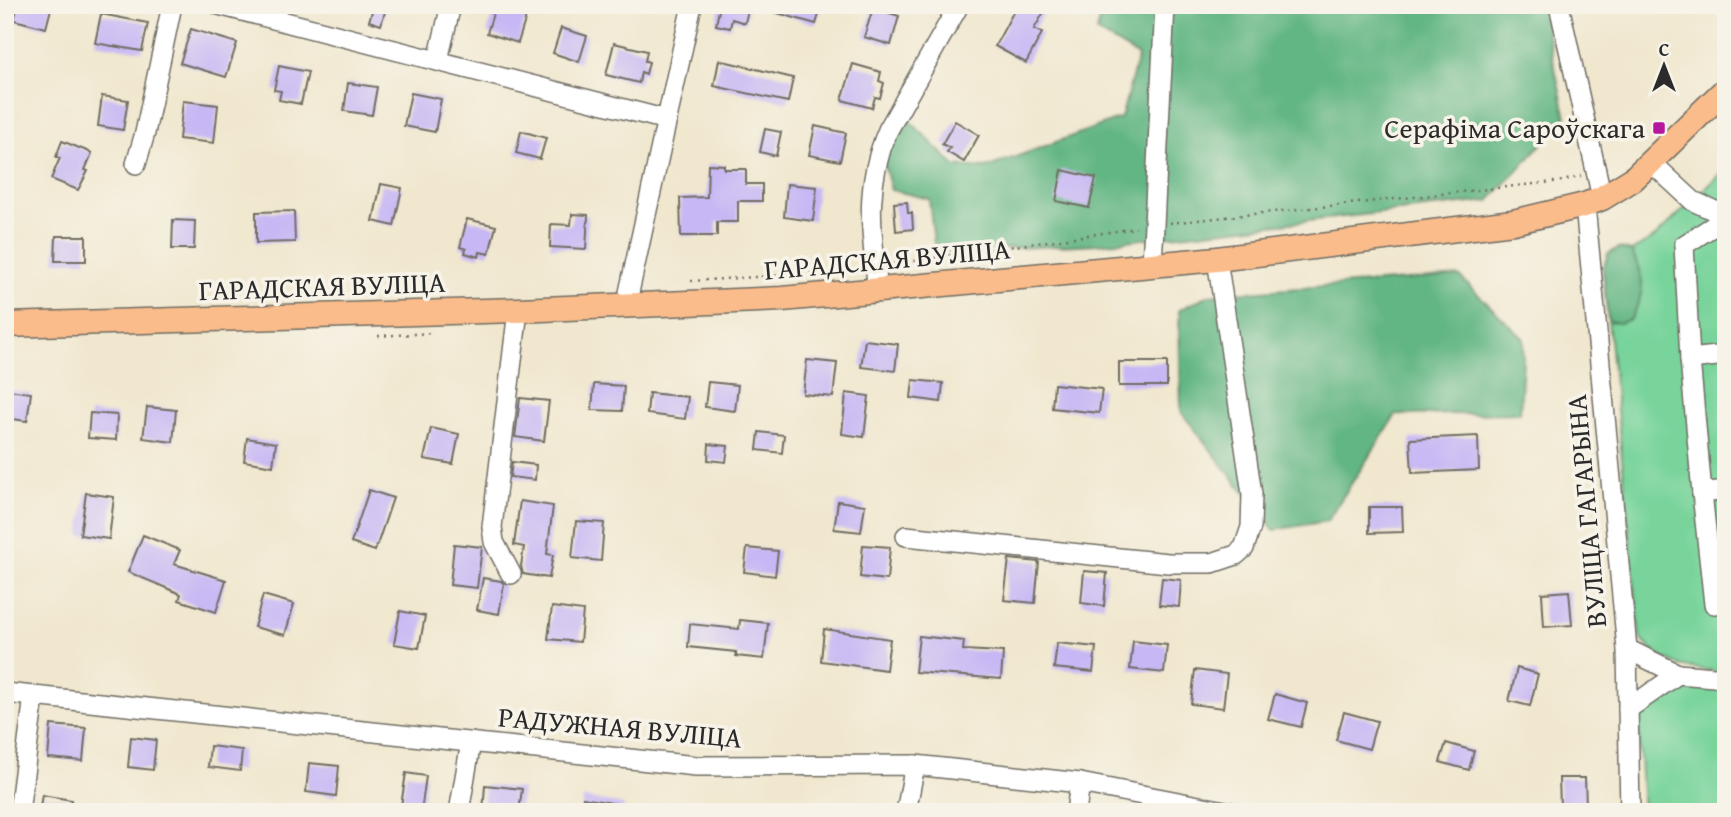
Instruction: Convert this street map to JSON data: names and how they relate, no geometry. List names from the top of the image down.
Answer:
{
  "streets": {
    "main road": ["ГАРАДСКАЯ ВУЛІЦА"],
    "street": ["ВУЛІЦА ГАГАРЫНА", "РАДУЖНАЯ ВУЛІЦА"]
  },
  "crossings": [
    ["ГАРАДСКАЯ ВУЛІЦА", "ВУЛІЦА ГАГАРЫНА"]
  ],
  "places": {
    "transit": ["Серафіма Сароўскага"]
  },
  "north": "top"
}
